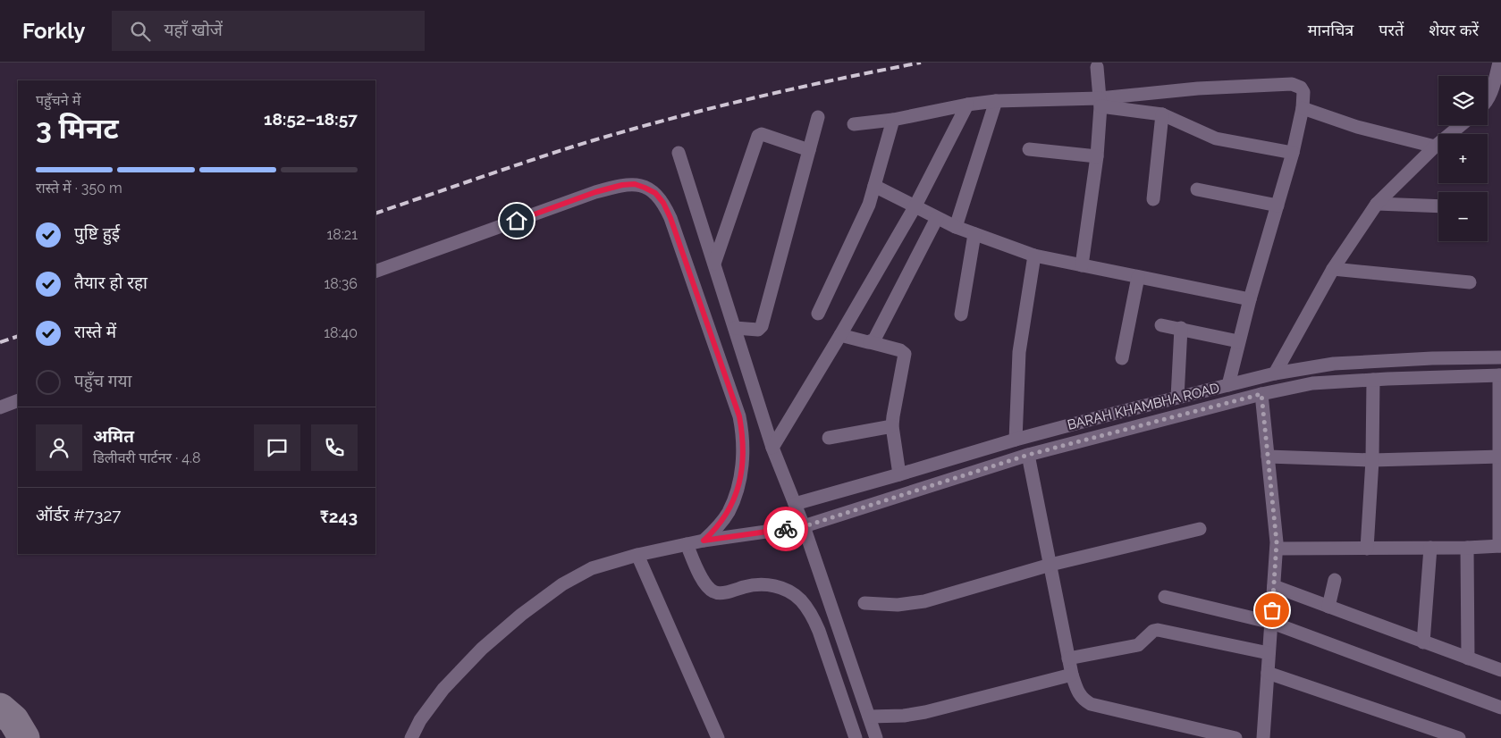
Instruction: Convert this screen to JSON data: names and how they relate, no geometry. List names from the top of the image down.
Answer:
{
  "streets": {
    "street": ["BARAH KHAMBHA ROAD"]
  },
  "page": {
    "header": "Forkly",
    "search": "यहाँ खोजें",
    "nav": ["मानचित्र", "परतें", "शेयर करें"],
    "map_buttons": ["+", "−"],
    "heading": ["3 मिनट", "पहुँचने में", "18:52–18:57"],
    "panel": [
      "अमित",
      "डिलीवरी पार्टनर · 4.8",
      "ऑर्डर #7327",
      "₹243"
    ],
    "bar": "रास्ते में · 350 m",
    "list": [
      ["पुष्टि हुई", "18:21"],
      ["तैयार हो रहा", "18:36"],
      ["रास्ते में", "18:40"],
      "पहुँच गया"
    ]
  }
}
